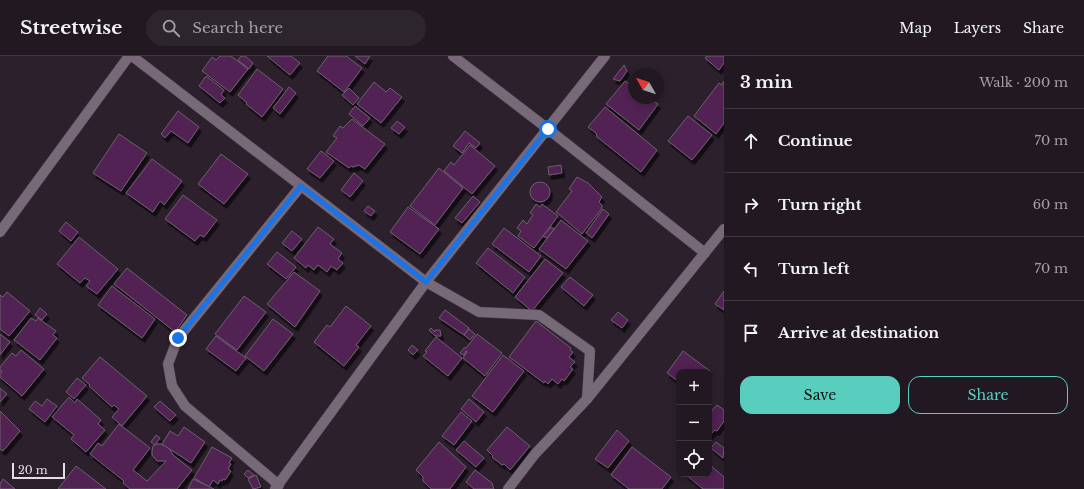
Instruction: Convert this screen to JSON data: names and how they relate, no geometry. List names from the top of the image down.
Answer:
{
  "scale_bar": "20 m",
  "north": "top left",
  "page": {
    "header": "Streetwise",
    "search": "Search here",
    "nav": ["Map", "Layers", "Share"],
    "heading": ["3 min", "Walk · 200 m"],
    "list": [
      ["Continue", "70 m"],
      ["Turn right", "60 m"],
      ["Turn left", "70 m"],
      "Arrive at destination"
    ],
    "buttons": ["Save", "Share"],
    "map_buttons": ["+", "−"],
    "scale": "20 m"
  }
}
